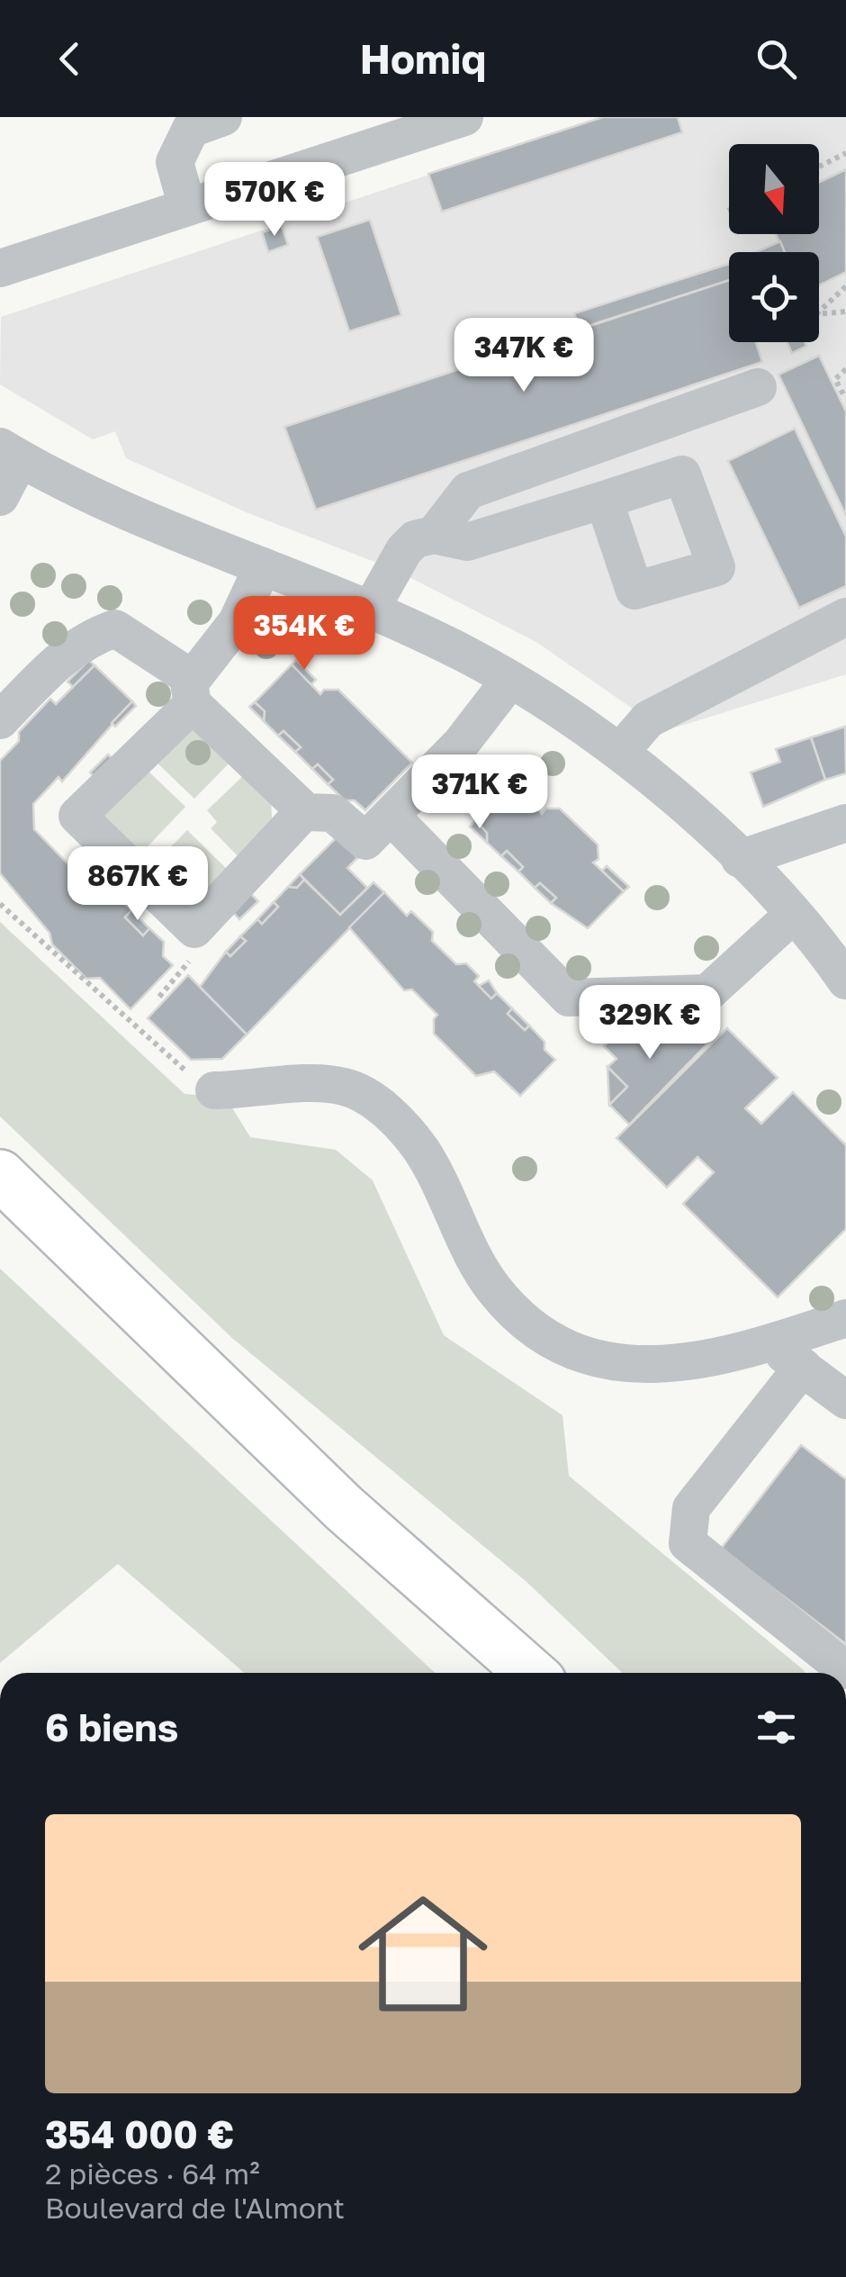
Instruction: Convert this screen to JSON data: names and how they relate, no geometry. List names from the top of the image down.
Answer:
{
  "north": "bottom",
  "page": {
    "header": "Homiq",
    "price": [
      "570K €",
      "347K €",
      "354K €",
      "371K €",
      "867K €",
      "329K €"
    ],
    "heading": "6 biens",
    "list": [
      {
        "name": "354 000 €",
        "note": "2 pièces · 64 m² · Boulevard de l'Almont"
      }
    ]
  }
}
